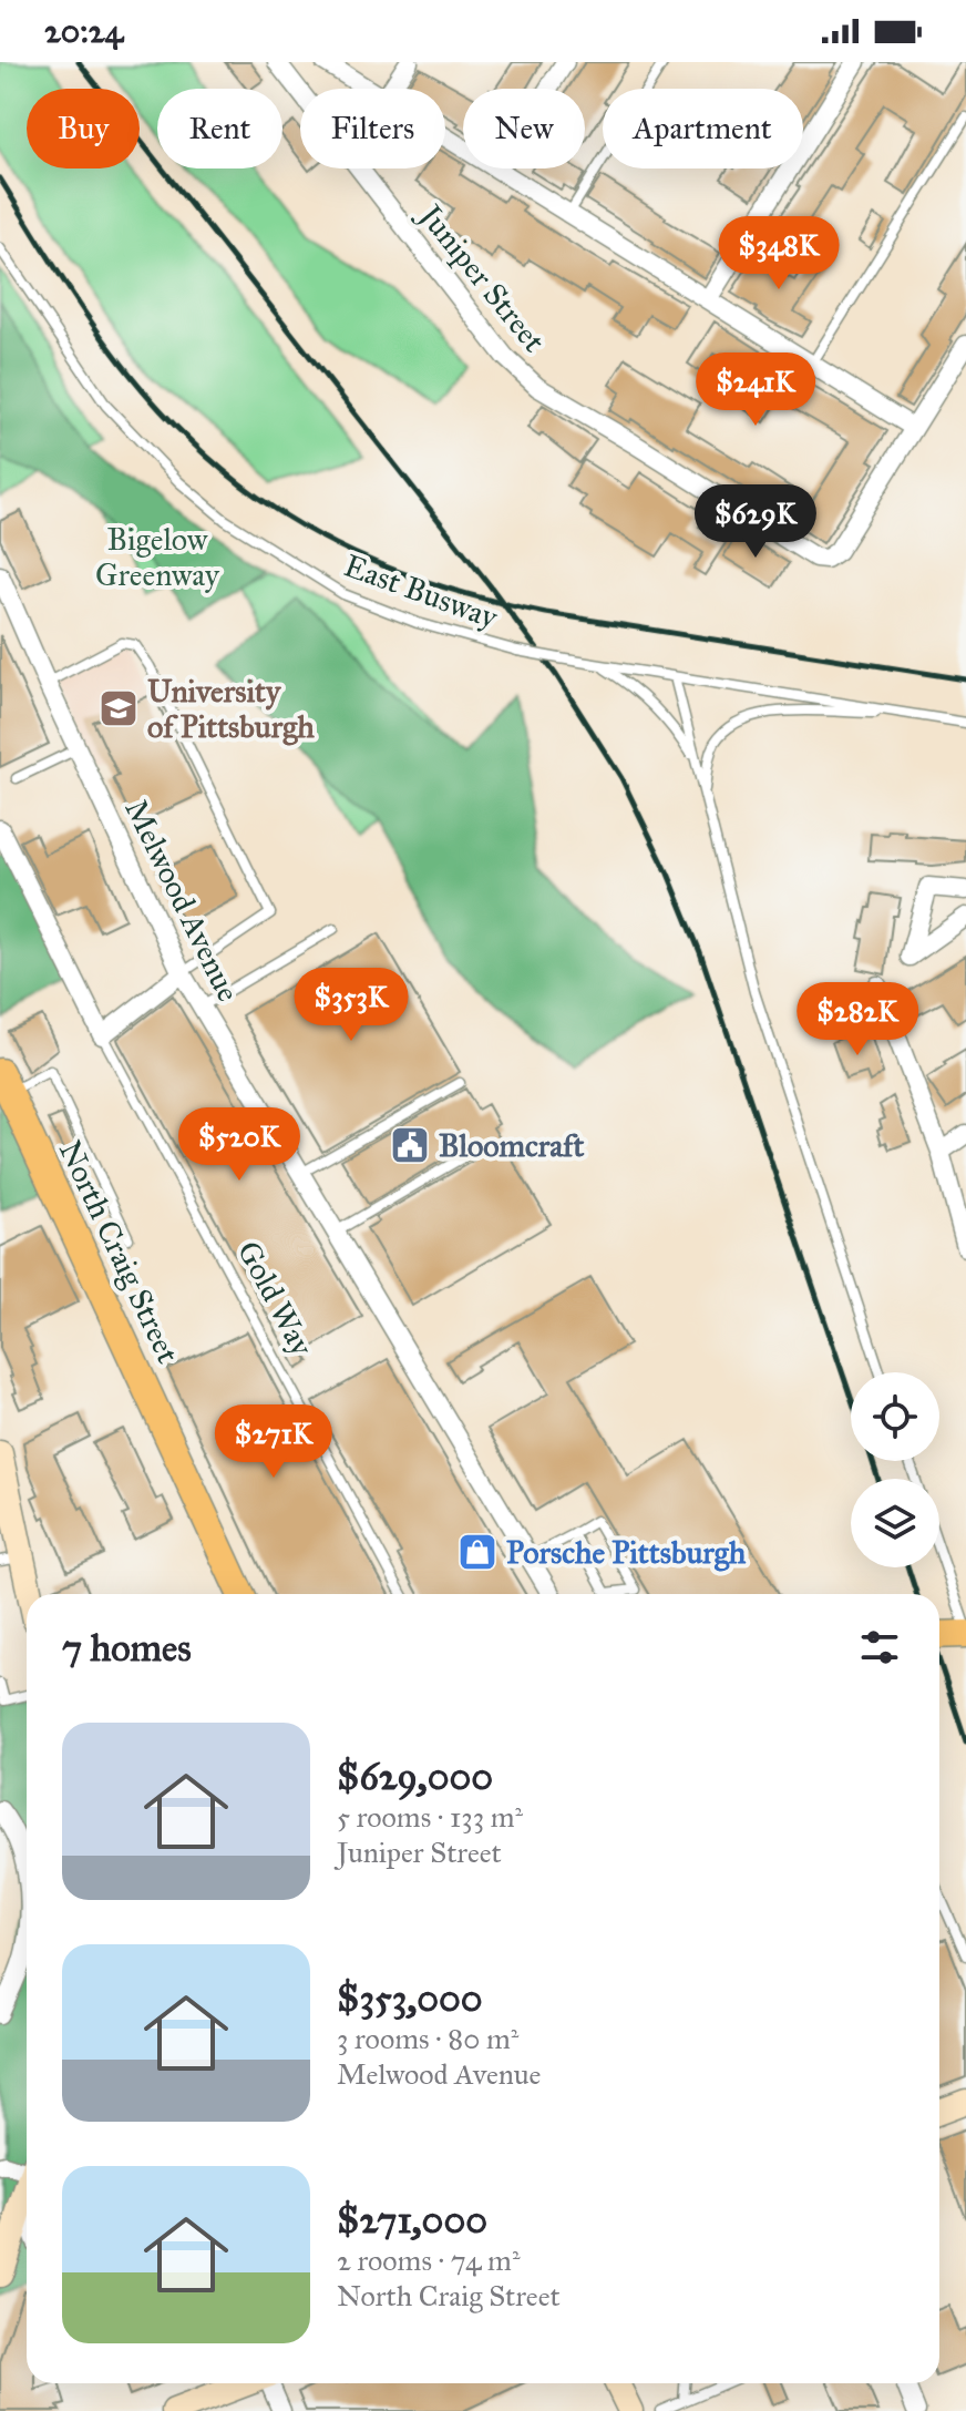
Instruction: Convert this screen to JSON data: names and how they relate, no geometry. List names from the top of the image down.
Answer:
{
  "streets": {
    "main road": ["North Craig Street"],
    "street": ["Juniper Street", "Melwood Avenue", "Gold Way"],
    "lane": ["East Busway"]
  },
  "parks": ["Bigelow Greenway"],
  "places": {
    "school or university": ["University of Pittsburgh"],
    "public building": ["Bloomcraft"],
    "shop": ["Porsche Pittsburgh"]
  },
  "page": {
    "status": "20:24",
    "chip": [
      "Buy",
      "Rent",
      "Filters",
      "New",
      "Apartment"
    ],
    "price": [
      "$348K",
      "$241K",
      "$629K",
      "$353K",
      "$282K",
      "$520K",
      "$271K"
    ],
    "heading": "7 homes",
    "list": [
      {
        "name": "$629,000",
        "note": "5 rooms · 133 m² · Juniper Street"
      },
      {
        "name": "$353,000",
        "note": "3 rooms · 80 m² · Melwood Avenue"
      },
      {
        "name": "$271,000",
        "note": "2 rooms · 74 m² · North Craig Street"
      }
    ]
  }
}
